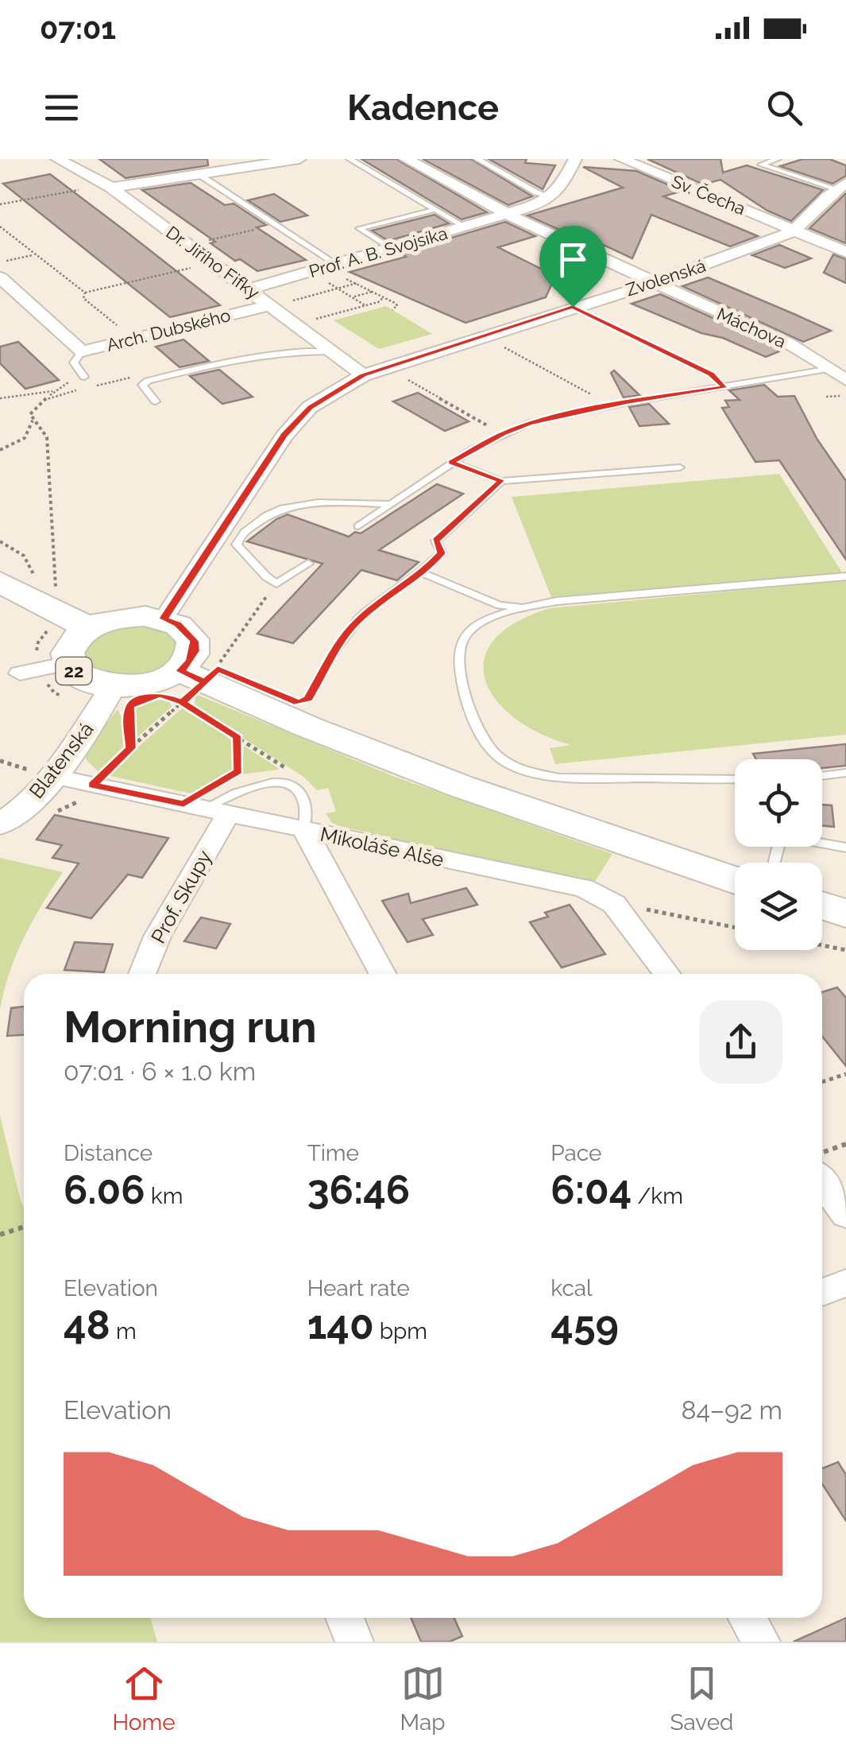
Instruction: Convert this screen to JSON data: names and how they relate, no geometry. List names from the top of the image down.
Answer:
{
  "streets": {
    "main road": ["22"],
    "street": [
      "Sv. Čecha",
      "Prof. A. B. Svojsíka",
      "Dr. Jiřího Fifky",
      "Zvolenská",
      "Máchova",
      "Arch. Dubského",
      "Blatenská",
      "Mikoláše Alše",
      "Prof. Skupy"
    ]
  },
  "crossings": [
    ["Sv. Čecha", "Zvolenská"],
    ["Prof. A. B. Svojsíka", "Dr. Jiřího Fifky"],
    ["Prof. A. B. Svojsíka", "Máchova"],
    ["Dr. Jiřího Fifky", "Zvolenská"],
    ["Dr. Jiřího Fifky", "Arch. Dubského"],
    ["Zvolenská", "Máchova"],
    ["22", "Blatenská"],
    ["Blatenská", "Mikoláše Alše"],
    ["Mikoláše Alše", "Prof. Skupy"]
  ],
  "page": {
    "status": "07:01",
    "header": "Kadence",
    "heading": ["Morning run", "07:01 · 6 × 1.0 km"],
    "stats": [
      ["Distance", "6.06 km"],
      ["Time", "36:46"],
      ["Pace", "6:04 /km"],
      ["Elevation", "48 m"],
      ["Heart rate", "140 bpm"],
      ["kcal", "459"]
    ],
    "chart": ["Elevation", "84–92 m"],
    "tabs": ["Home", "Map", "Saved"]
  }
}
